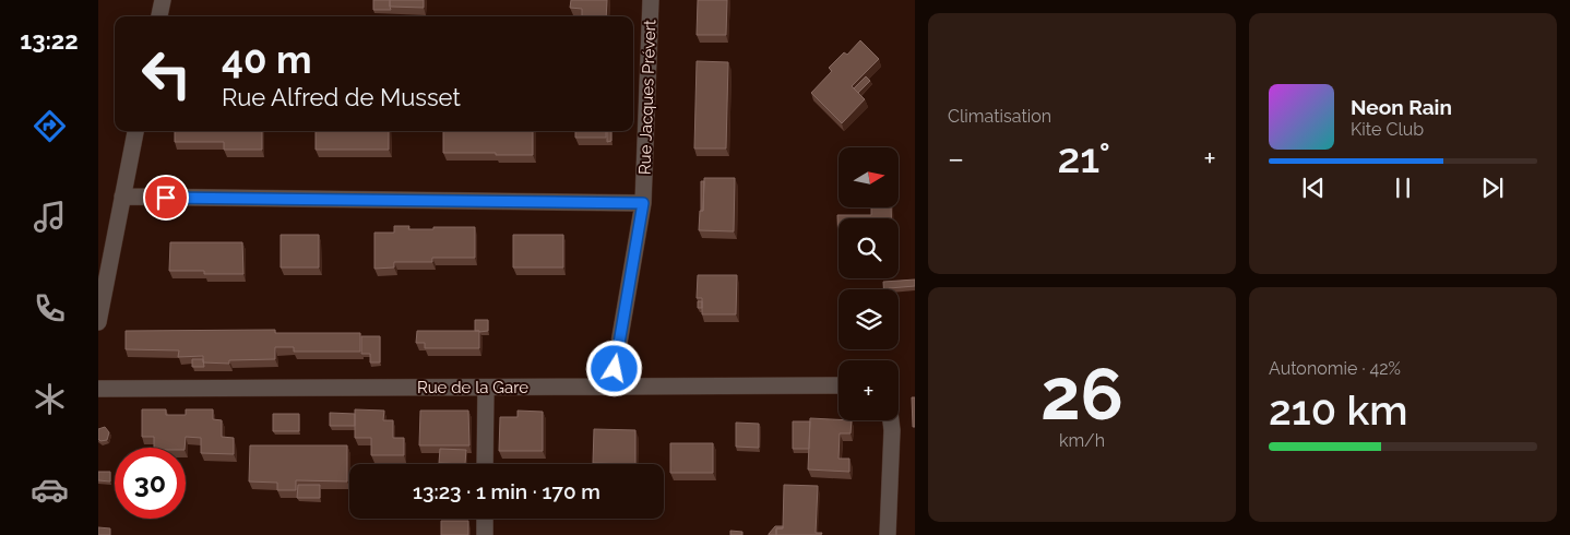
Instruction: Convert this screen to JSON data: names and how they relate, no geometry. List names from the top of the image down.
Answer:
{
  "streets": {
    "street": ["Rue Jacques Prévert", "Rue de la Gare"]
  },
  "crossings": [
    ["Rue Jacques Prévert", "Rue de la Gare"]
  ],
  "north": "right",
  "page": {
    "tabs": "13:22",
    "tile": [
      "Climatisation",
      ["26", "km/h"],
      ["Autonomie · 42%", "210 km"]
    ],
    "turn": ["40 m", "Rue Alfred de Musset"],
    "song": ["Neon Rain", "Kite Club"],
    "heat": ["−", "21°", "+"],
    "map_buttons": "+",
    "limit": "30",
    "trip": "13:23 · 1 min · 170 m"
  }
}
